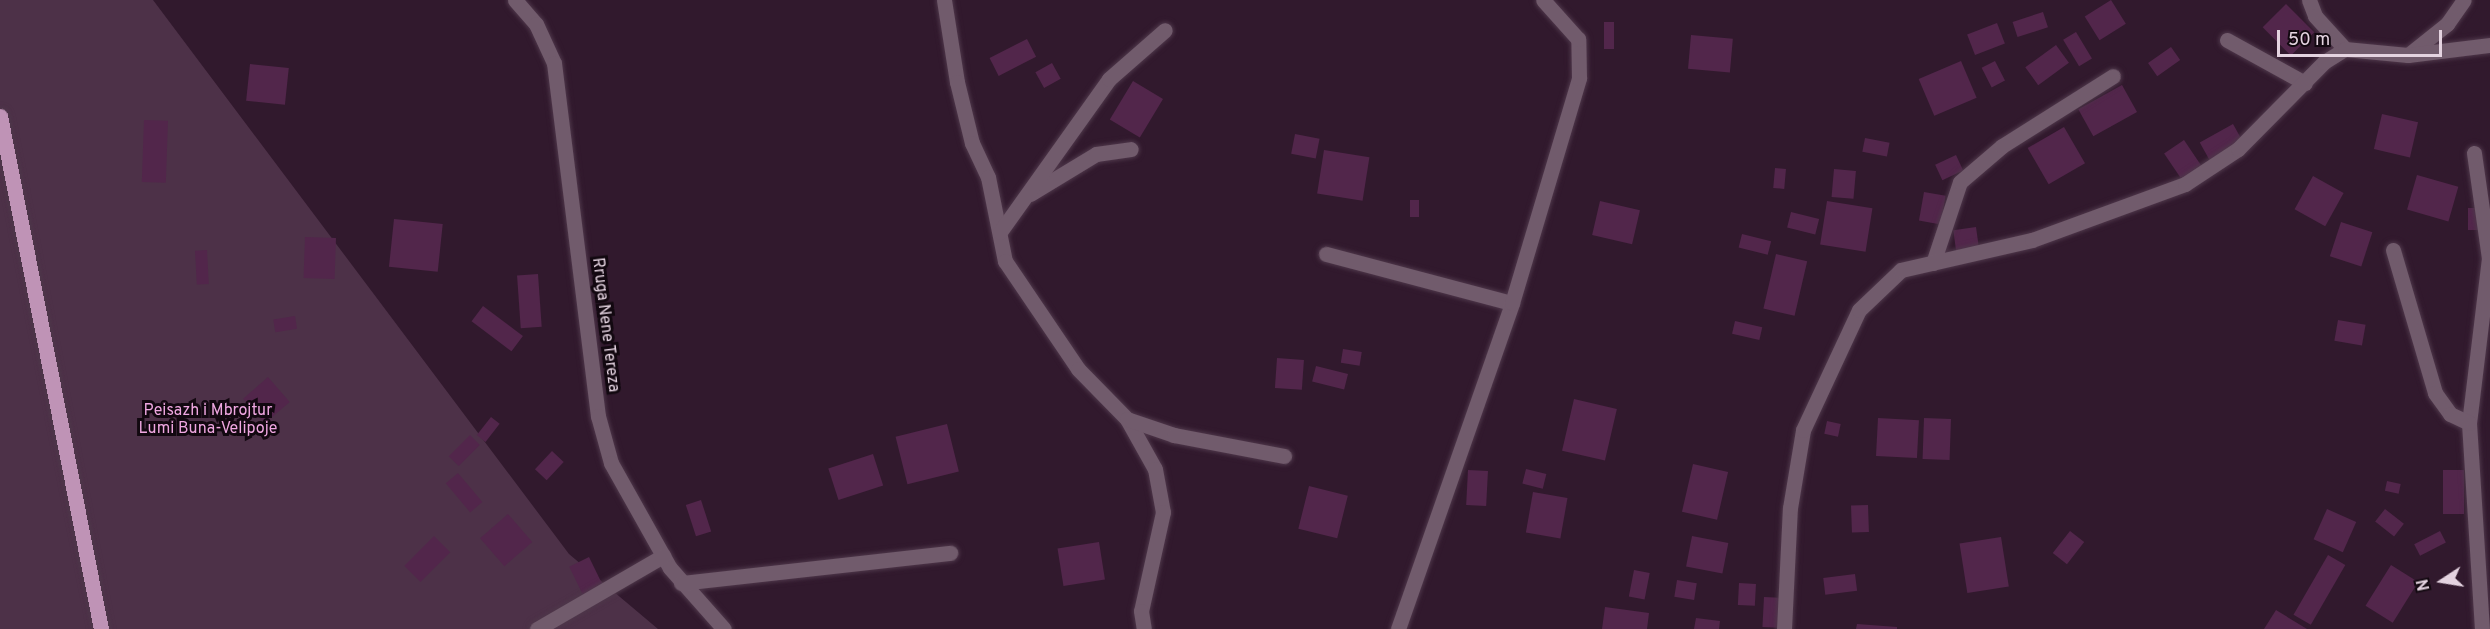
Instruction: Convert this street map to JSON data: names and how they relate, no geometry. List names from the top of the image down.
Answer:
{
  "streets": {
    "street": ["Rruga Nene Tereza"]
  },
  "parks": ["Peisazh i Mbrojtur Lumi Buna-Velipoje"],
  "scale_bar": "50 m",
  "north": "left"
}
